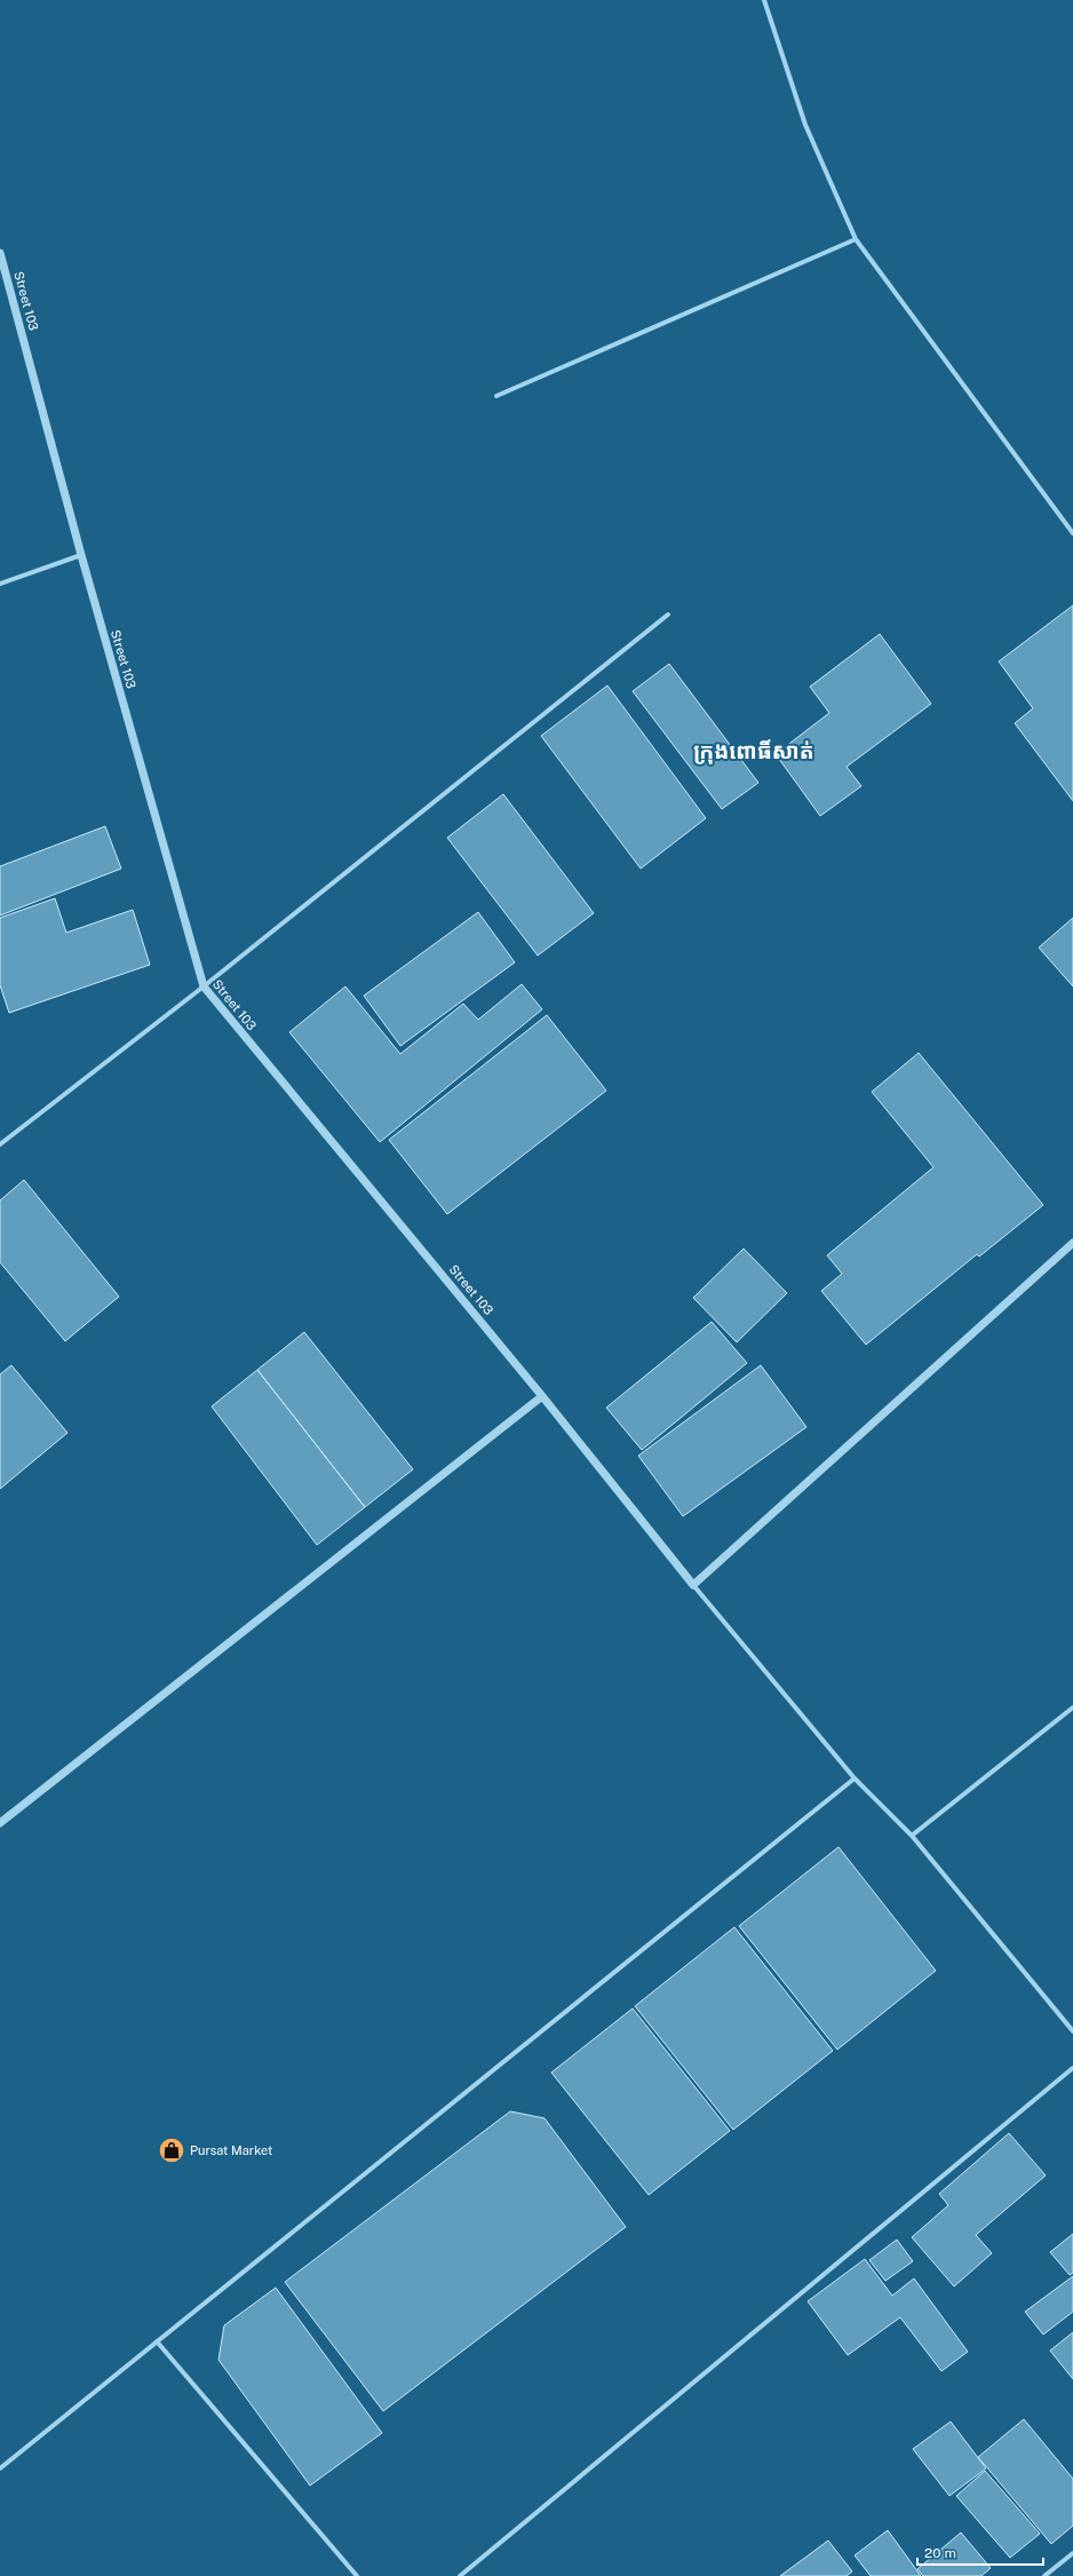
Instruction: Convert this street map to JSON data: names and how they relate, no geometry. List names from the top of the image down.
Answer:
{
  "streets": {
    "street": ["Street 103"]
  },
  "districts": ["ក្រុងពោធិ៍សាត់"],
  "places": {
    "shop": ["Pursat Market"]
  },
  "scale_bar": "20 m"
}
